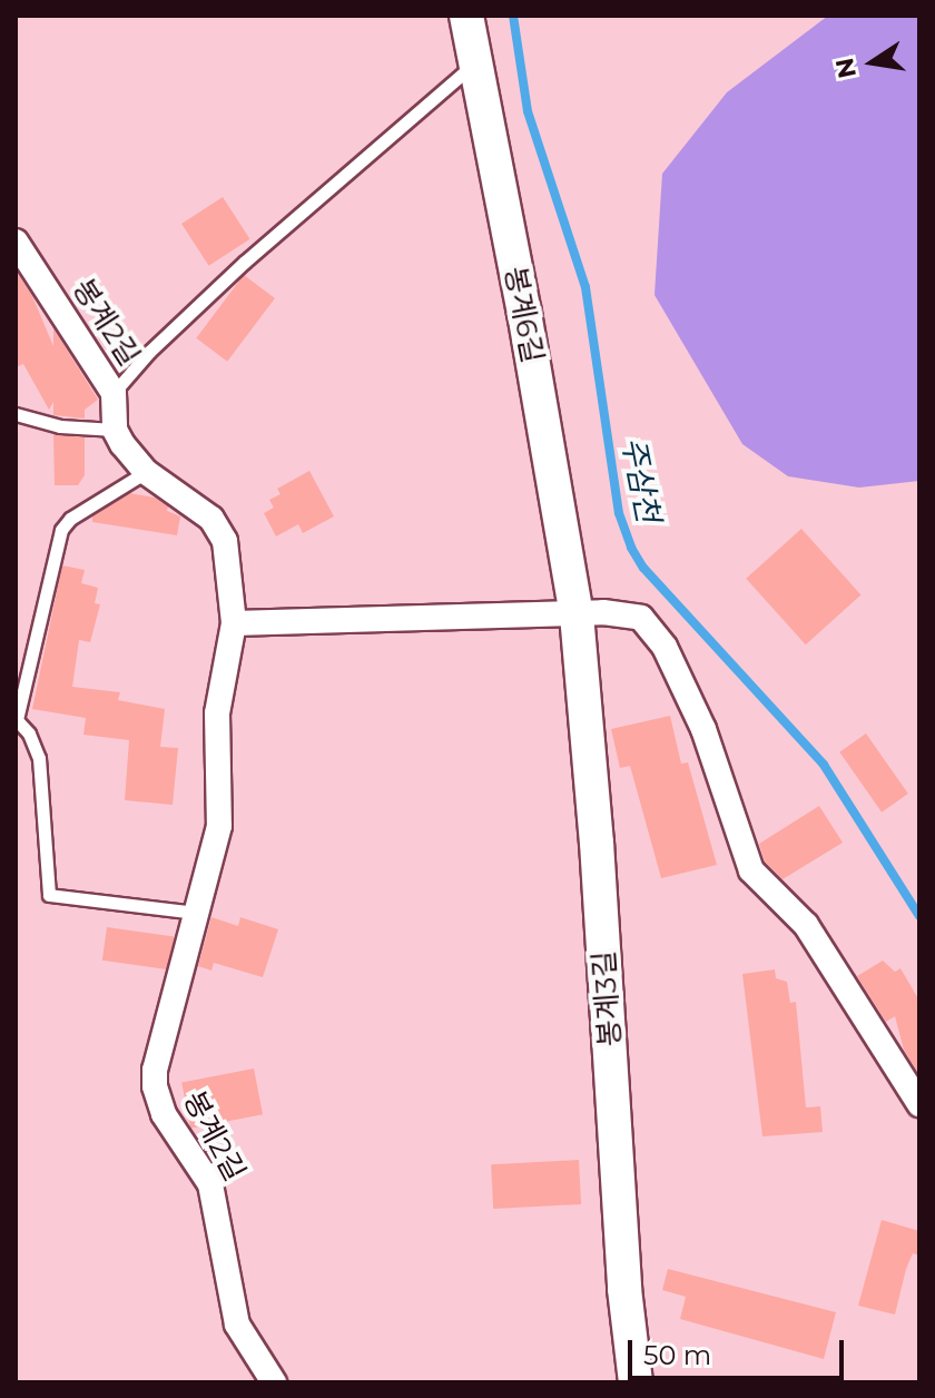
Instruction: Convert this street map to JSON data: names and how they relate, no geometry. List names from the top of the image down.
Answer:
{
  "streets": {
    "street": ["봉계6길", "봉계2길", "봉계3길"]
  },
  "crossings": [
    ["봉계6길", "봉계3길"]
  ],
  "water": ["주삼천"],
  "scale_bar": "50 m",
  "north": "left"
}
